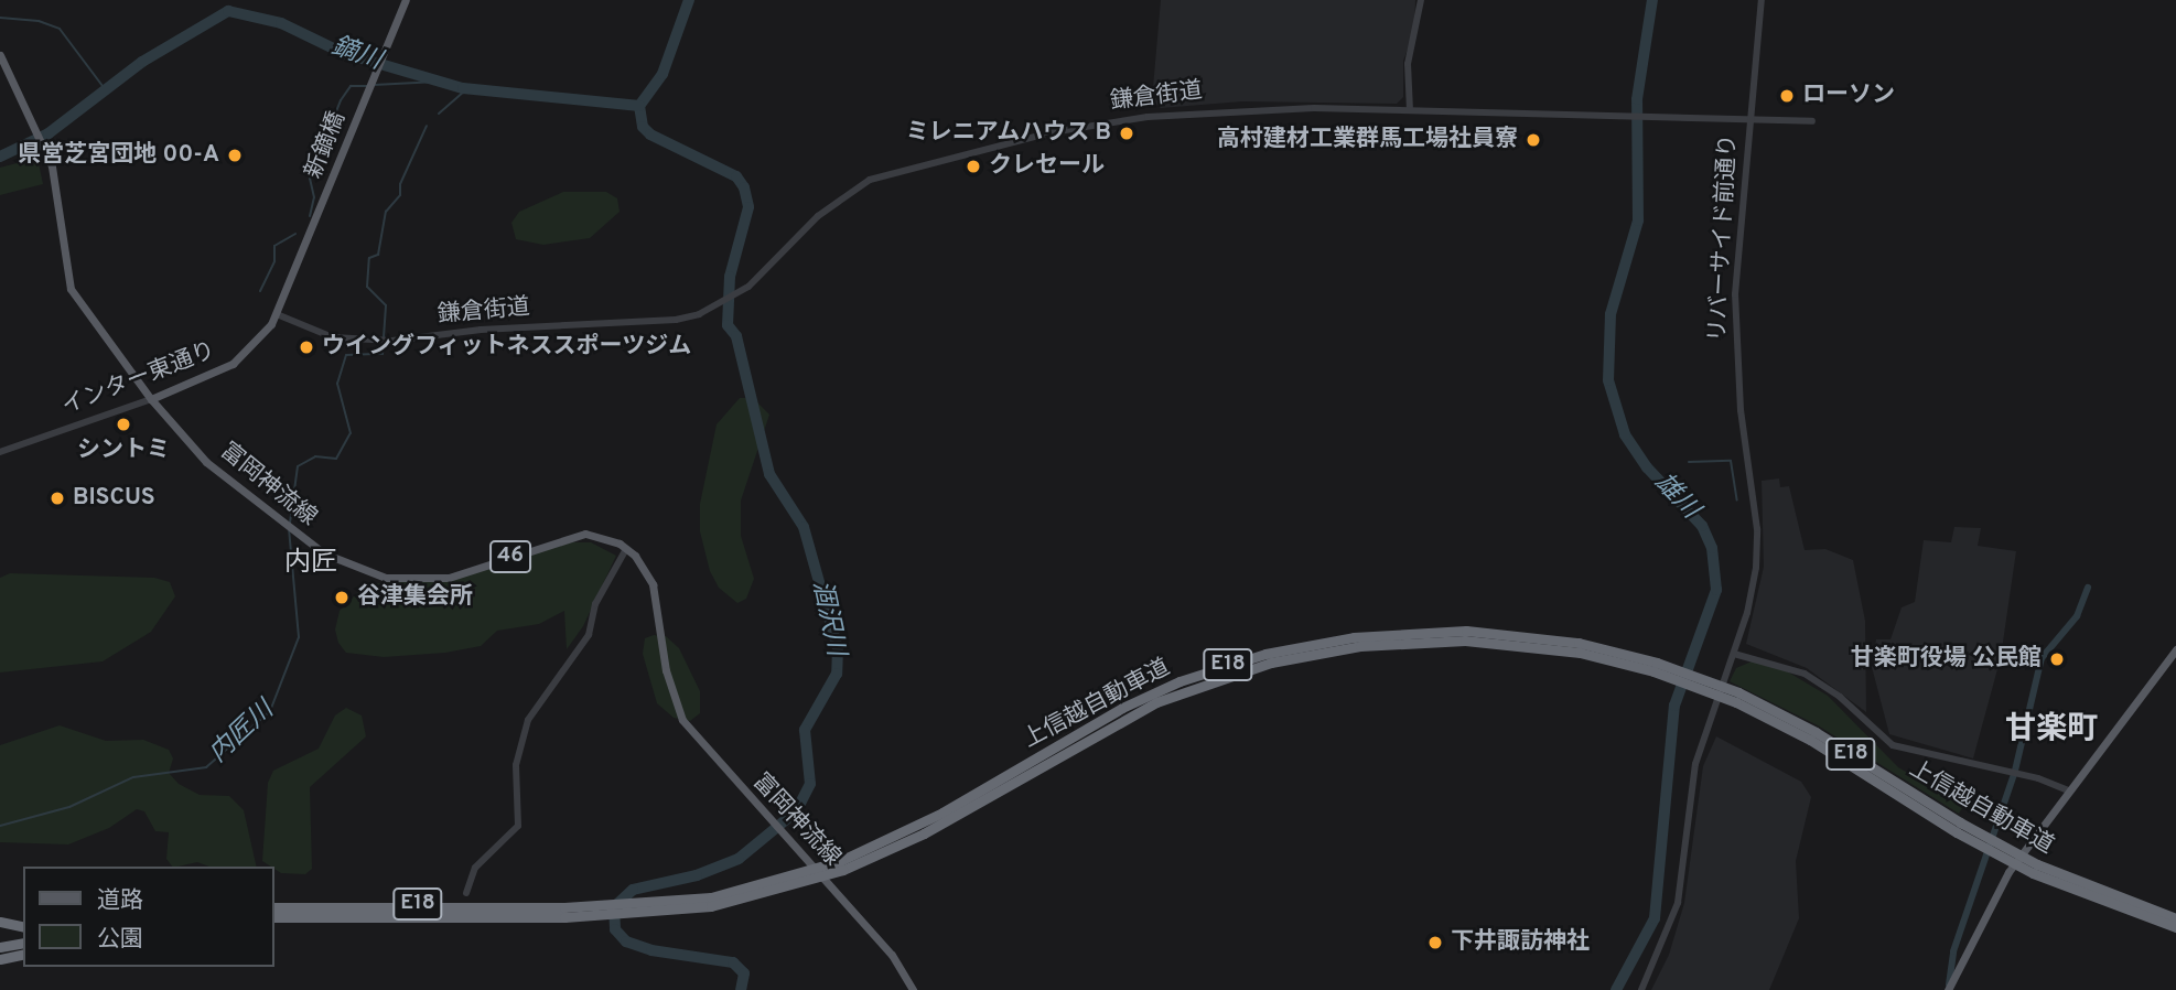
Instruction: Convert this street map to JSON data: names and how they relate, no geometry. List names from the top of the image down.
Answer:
{
  "streets": {
    "highway": ["E18", "上信越自動車道"],
    "main road": [
      "新鏑橋",
      "インター東通り",
      "富岡神流線",
      "46"
    ],
    "street": ["鎌倉街道", "リバーサイド前通り"]
  },
  "crossings": [
    ["鎌倉街道", "リバーサイド前通り"],
    ["鎌倉街道", "インター東通り"],
    ["新鏑橋", "インター東通り"],
    ["インター東通り", "富岡神流線"]
  ],
  "districts": ["内匠", "甘楽町"],
  "water": [
    "鏑川",
    "雄川",
    "涸沢川",
    "内匠川"
  ],
  "places": [
    "ローソン",
    "ミレニアムハウス B",
    "高村建材工業群馬工場社員寮",
    "県営芝宮団地 00-A",
    "クレセール",
    "ウイングフィットネススポーツジム",
    "シントミ",
    "BISCUS",
    "谷津集会所",
    "甘楽町役場 公民館",
    "下井諏訪神社"
  ],
  "legend": ["道路", "公園"]
}
